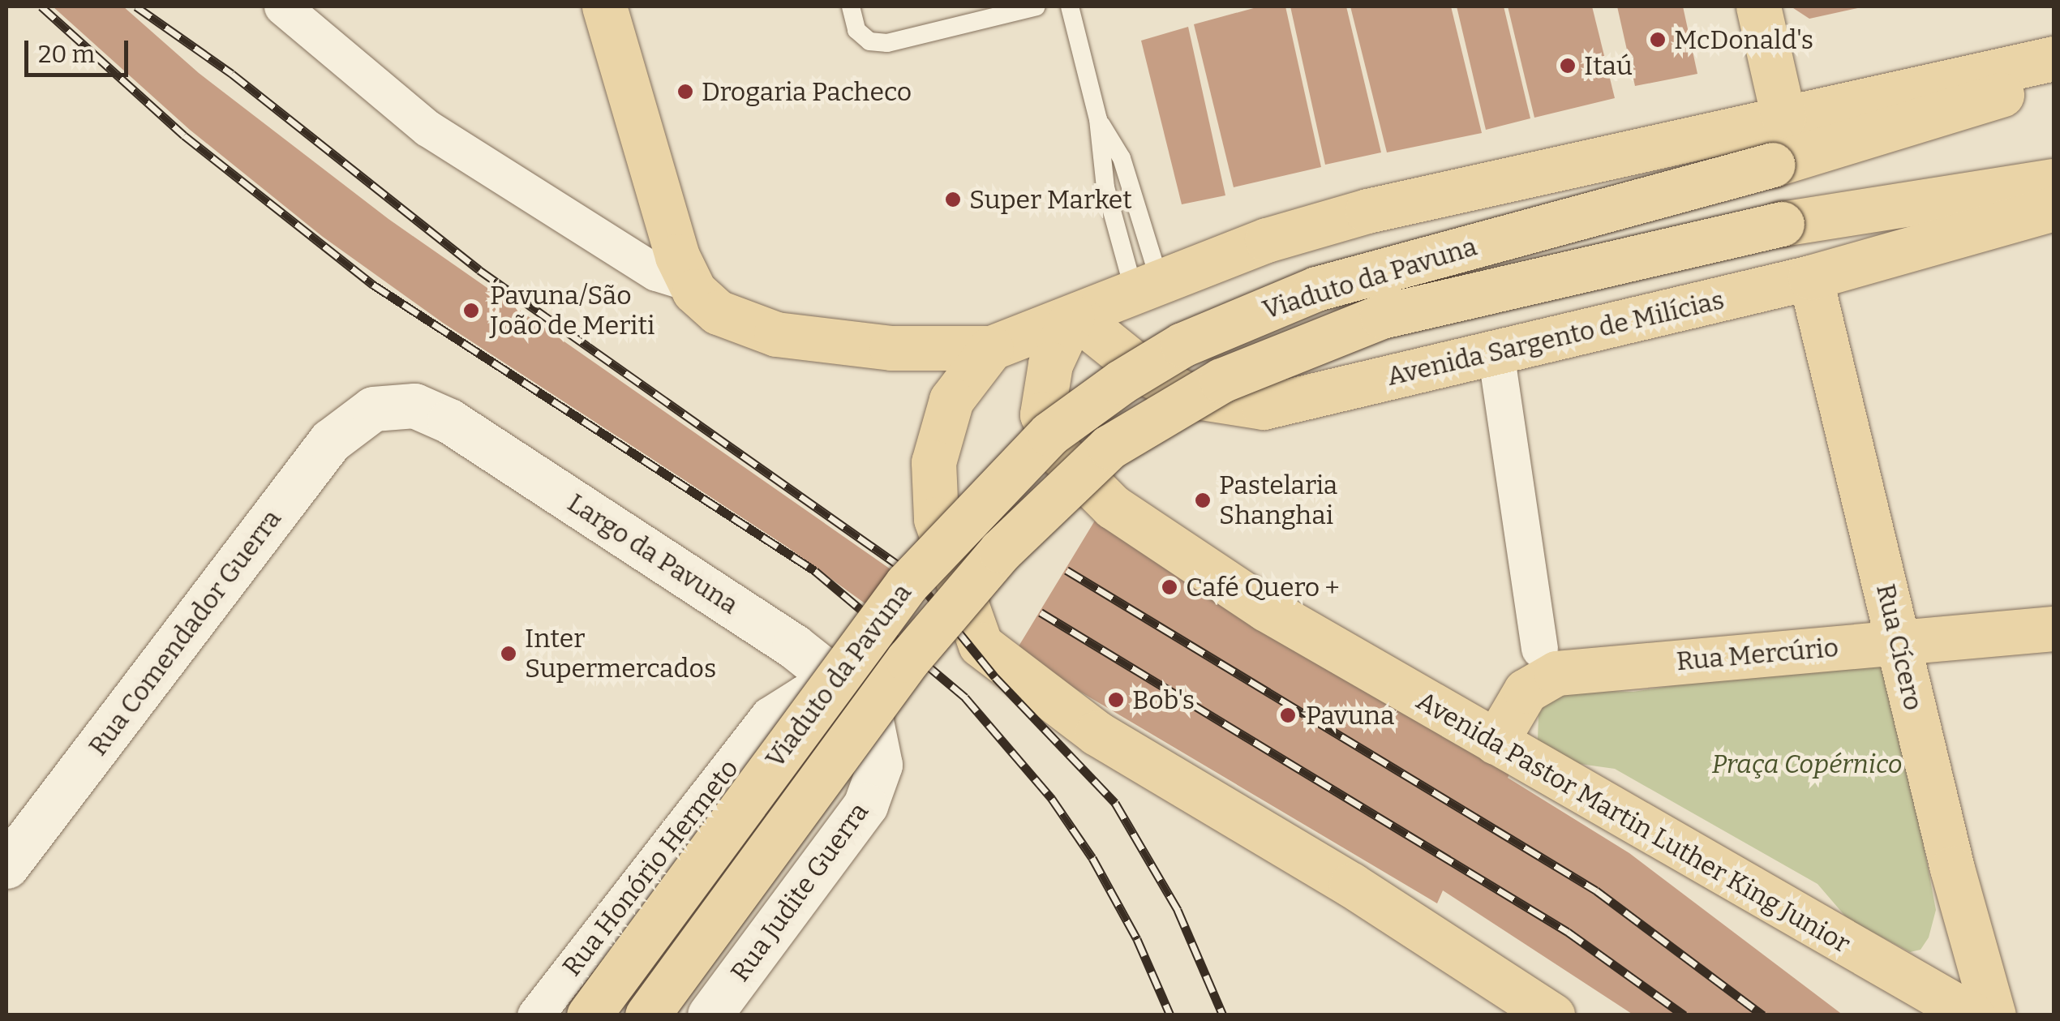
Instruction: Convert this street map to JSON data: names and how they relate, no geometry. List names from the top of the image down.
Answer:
{
  "streets": {
    "main road": [
      "Viaduto da Pavuna",
      "Avenida Sargento de Milícias",
      "Largo da Pavuna",
      "Rua Comendador Guerra",
      "Rua Cícero",
      "Rua Mercúrio",
      "Avenida Pastor Martin Luther King Junior",
      "Rua Judite Guerra"
    ],
    "street": ["Rua Honório Hermeto"]
  },
  "crossings": [
    ["Avenida Sargento de Milícias", "Rua Cícero"],
    ["Avenida Sargento de Milícias", "Avenida Pastor Martin Luther King Junior"],
    ["Largo da Pavuna", "Rua Comendador Guerra"],
    ["Largo da Pavuna", "Rua Honório Hermeto"],
    ["Largo da Pavuna", "Rua Judite Guerra"],
    ["Rua Cícero", "Rua Mercúrio"],
    ["Rua Mercúrio", "Avenida Pastor Martin Luther King Junior"]
  ],
  "parks": ["Praça Copérnico"],
  "places": [
    "McDonald's",
    "Itaú",
    "Drogaria Pacheco",
    "Super Market",
    "Pavuna/São João de Meriti",
    "Pastelaria Shanghai",
    "Café Quero +",
    "Inter Supermercados",
    "Bob's",
    "Pavuna"
  ],
  "scale_bar": "20 m"
}
